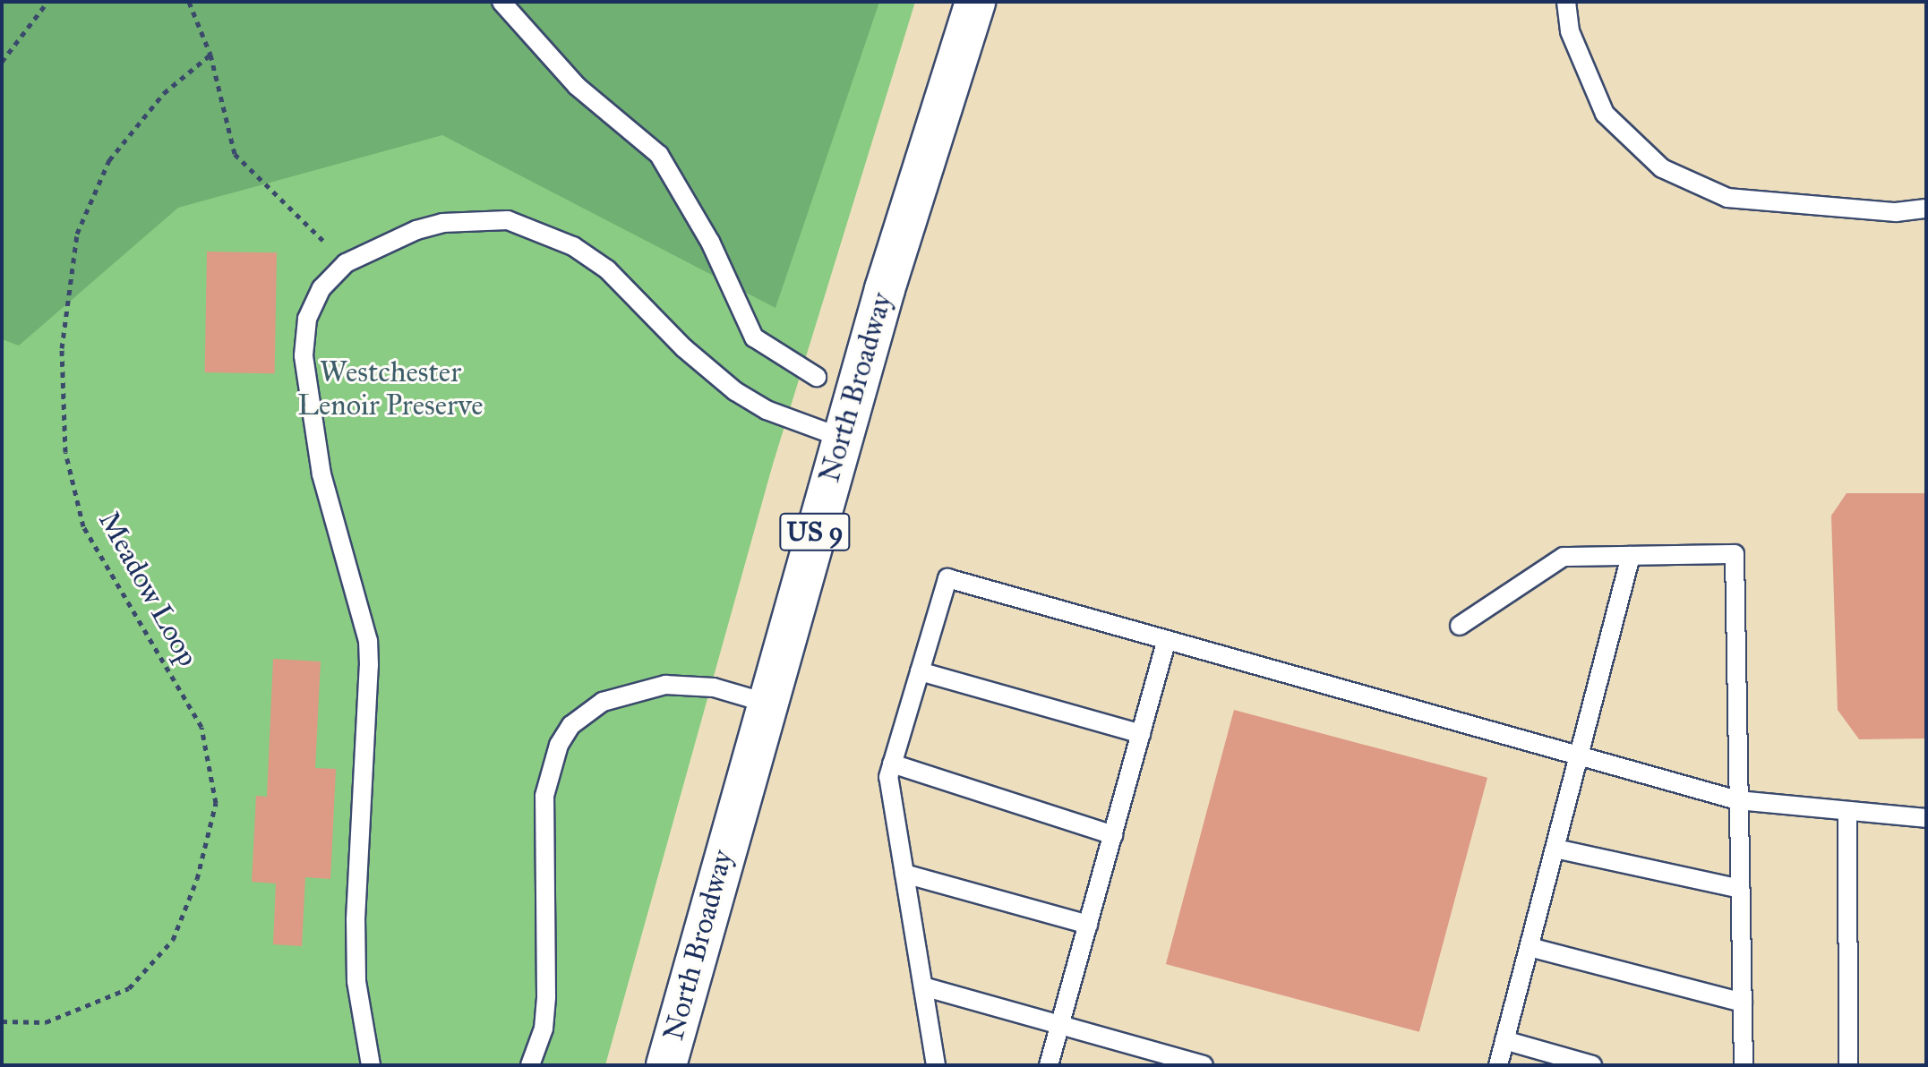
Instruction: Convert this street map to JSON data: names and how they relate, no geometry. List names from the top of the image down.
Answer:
{
  "streets": {
    "main road": ["North Broadway", "US 9"],
    "path": ["Meadow Loop"]
  },
  "parks": ["Westchester Lenoir Preserve"]
}
